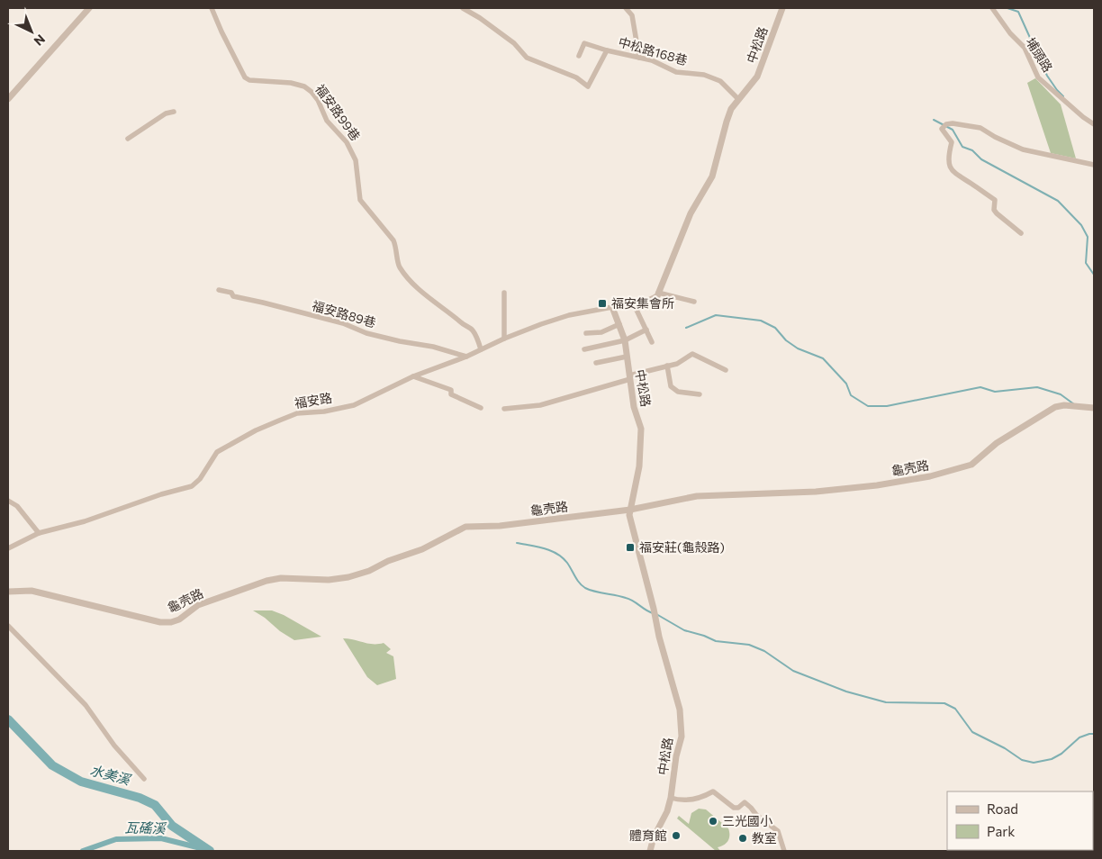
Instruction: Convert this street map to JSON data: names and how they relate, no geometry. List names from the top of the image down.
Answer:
{
  "streets": {
    "street": [
      "中松路",
      "中松路168巷",
      "埔頭路",
      "福安路99巷",
      "福安路89巷",
      "福安路",
      "龜壳路"
    ]
  },
  "crossings": [
    ["中松路", "中松路168巷"],
    ["中松路", "福安路"],
    ["中松路", "龜壳路"],
    ["福安路99巷", "福安路"],
    ["福安路89巷", "福安路"]
  ],
  "water": ["水美溪", "瓦磘溪"],
  "places": {
    "transit": ["福安集會所", "福安莊(龜殼路)"],
    "other": ["三光國小", "體育館", "教室"]
  },
  "legend": ["Road", "Park"],
  "north": "bottom right"
}
